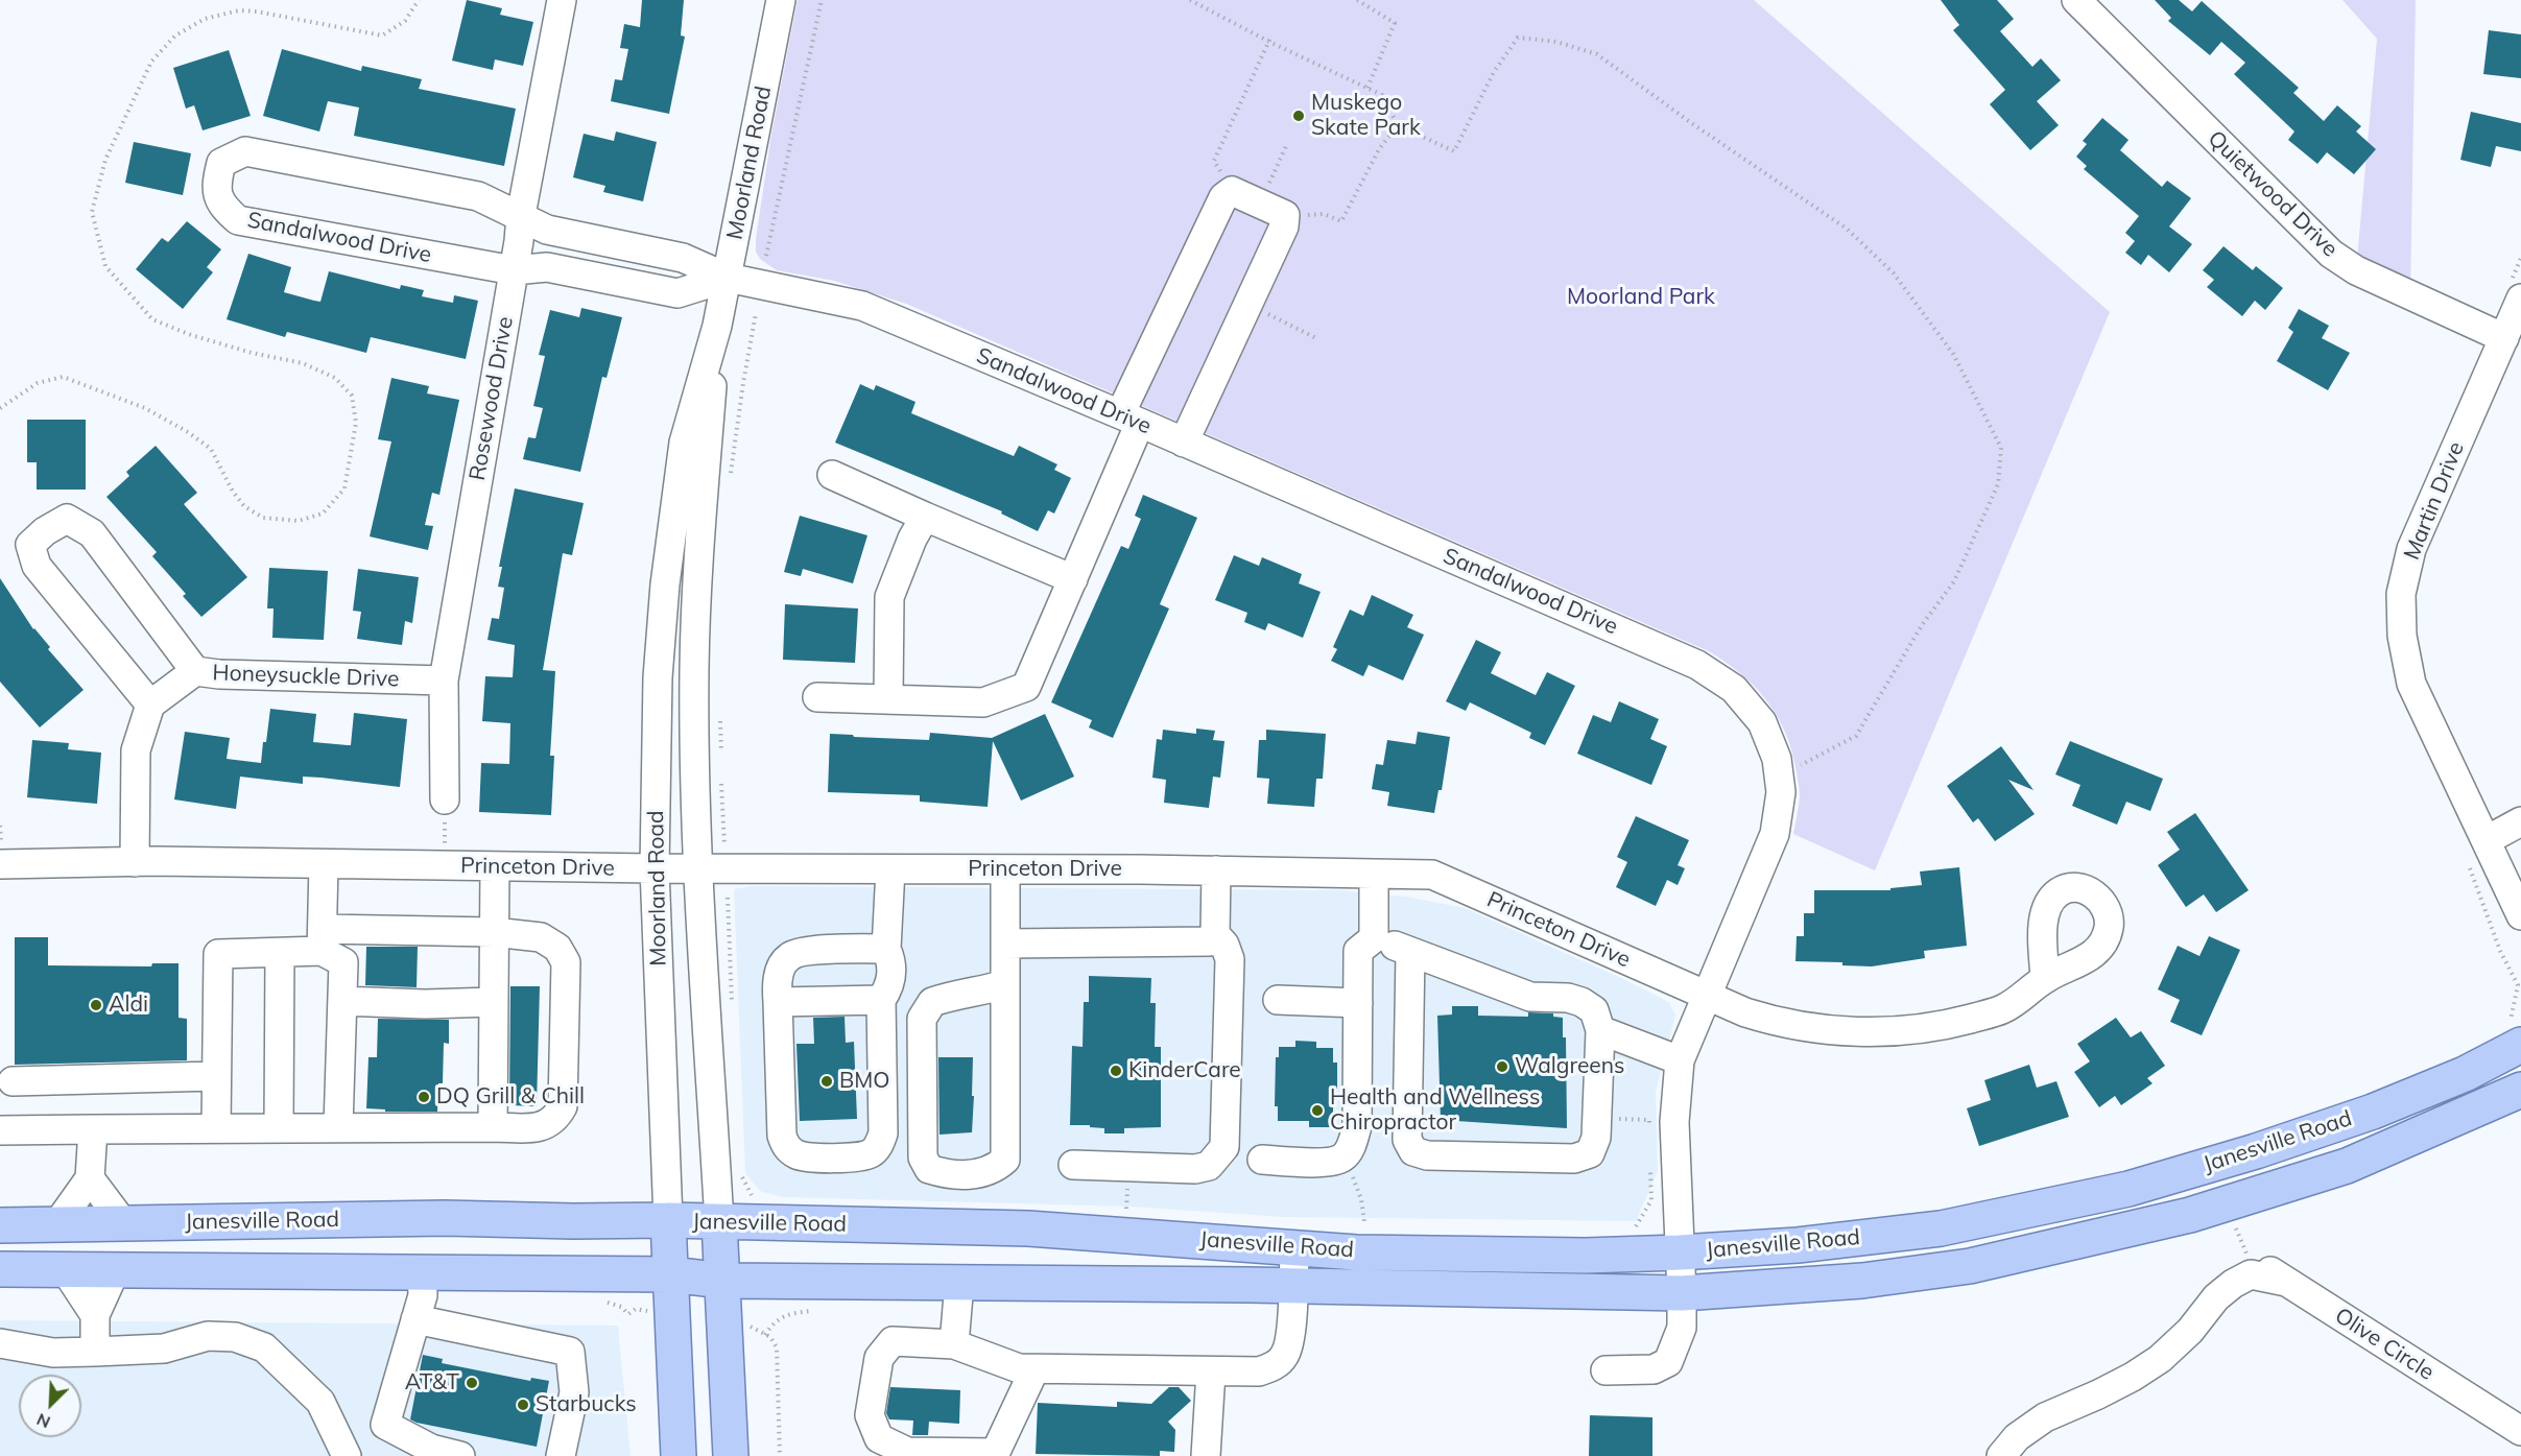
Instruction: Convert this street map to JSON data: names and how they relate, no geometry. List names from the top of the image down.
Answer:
{
  "streets": {
    "main road": ["Moorland Road", "Janesville Road"],
    "street": [
      "Quietwood Drive",
      "Sandalwood Drive",
      "Rosewood Drive",
      "Martin Drive",
      "Honeysuckle Drive",
      "Princeton Drive",
      "Olive Circle"
    ]
  },
  "crossings": [
    ["Moorland Road", "Sandalwood Drive"],
    ["Moorland Road", "Princeton Drive"],
    ["Moorland Road", "Janesville Road"],
    ["Quietwood Drive", "Martin Drive"],
    ["Sandalwood Drive", "Rosewood Drive"],
    ["Sandalwood Drive", "Princeton Drive"],
    ["Sandalwood Drive", "Janesville Road"],
    ["Rosewood Drive", "Honeysuckle Drive"]
  ],
  "parks": ["Moorland Park"],
  "places": [
    "Muskego Skate Park",
    "Aldi",
    "Walgreens",
    "KinderCare",
    "BMO",
    "DQ Grill & Chill",
    "Health and Wellness Chiropractor",
    "AT&T",
    "Starbucks"
  ],
  "north": "bottom left"
}
